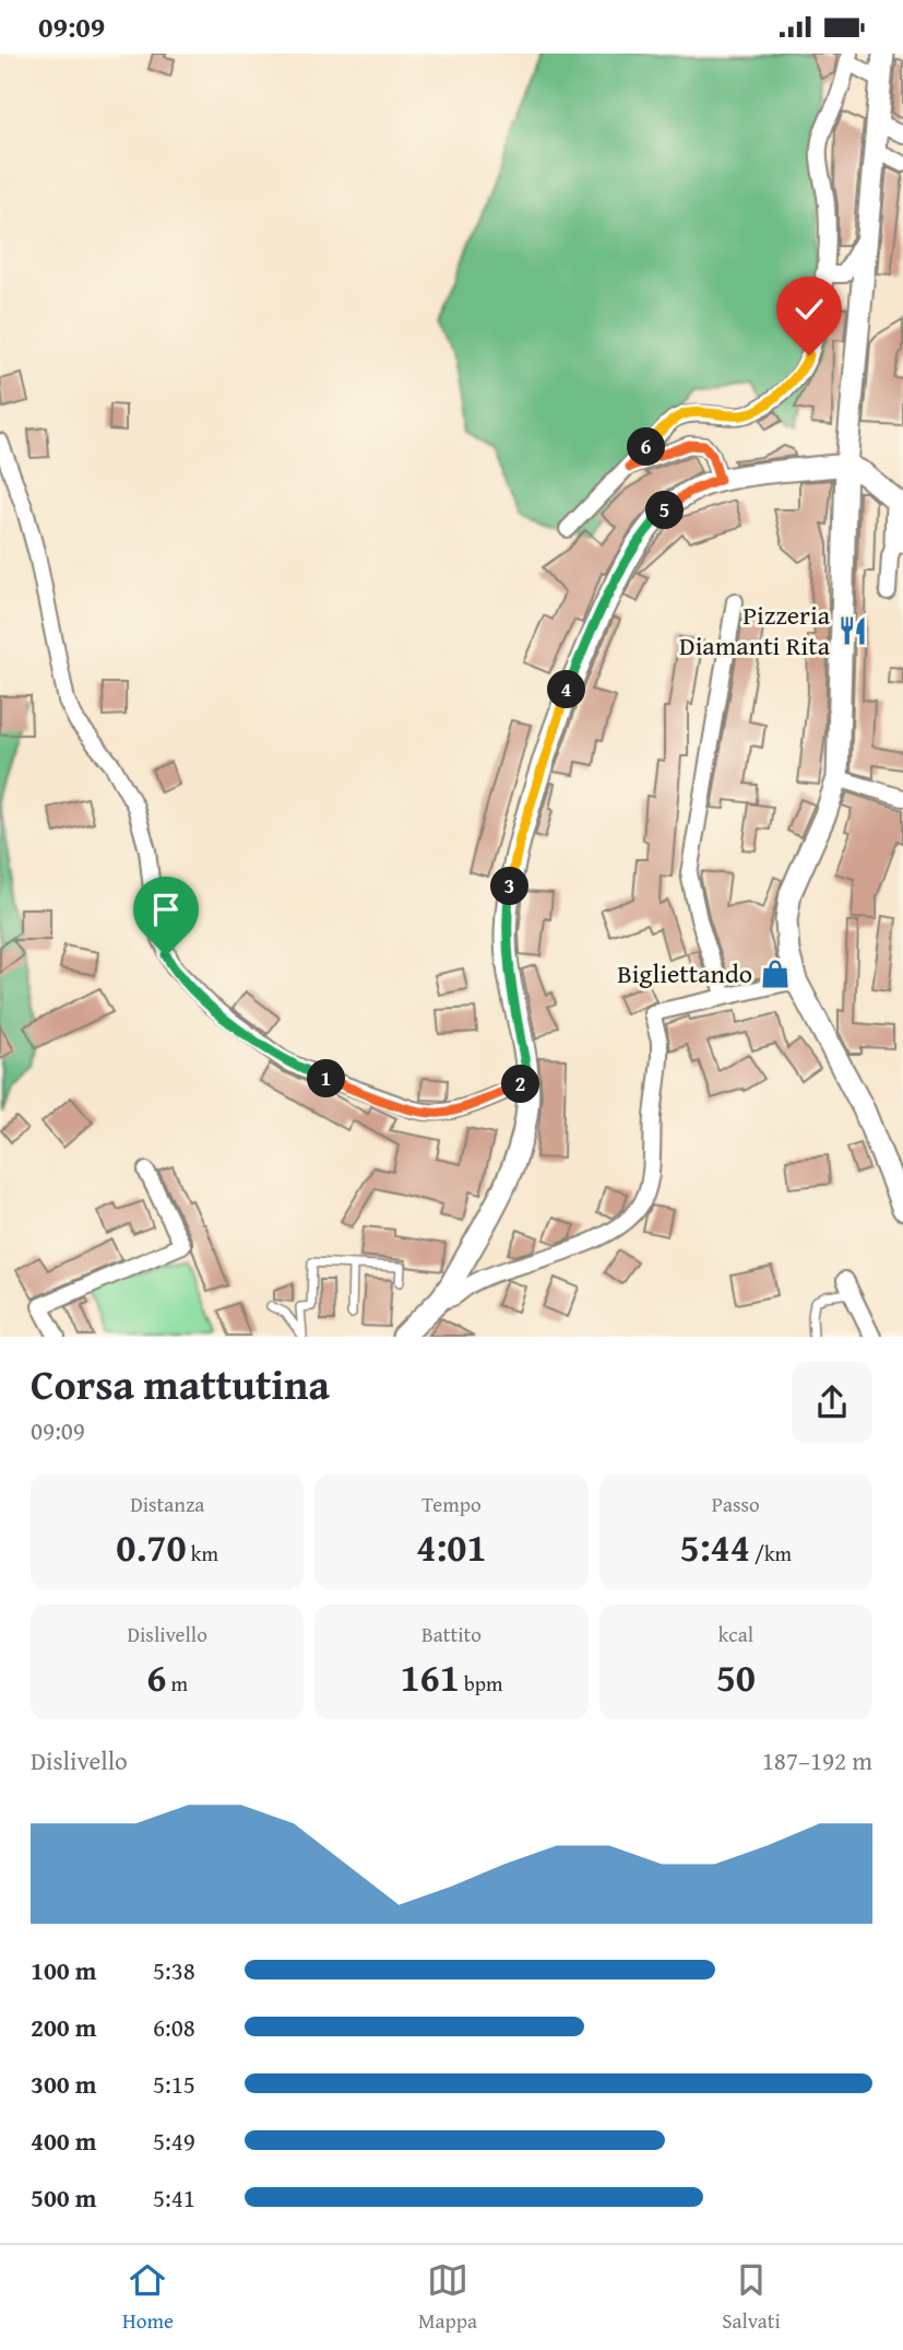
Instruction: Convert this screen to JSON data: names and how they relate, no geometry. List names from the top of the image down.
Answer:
{
  "places": {
    "restaurant": ["Pizzeria Diamanti Rita"],
    "shop": ["Bigliettando"]
  },
  "page": {
    "status": "09:09",
    "pins": [
      "6",
      "5",
      "4",
      "3",
      "1",
      "2"
    ],
    "heading": ["Corsa mattutina", "09:09"],
    "stats": [
      ["Distanza", "0.70 km"],
      ["Tempo", "4:01"],
      ["Passo", "5:44 /km"],
      ["Dislivello", "6 m"],
      ["Battito", "161 bpm"],
      ["kcal", "50"]
    ],
    "chart": ["Dislivello", "187–192 m"],
    "list": [
      {
        "name": "100 m",
        "note": "5:38"
      },
      {
        "name": "200 m",
        "note": "6:08"
      },
      {
        "name": "300 m",
        "note": "5:15"
      },
      {
        "name": "400 m",
        "note": "5:49"
      },
      {
        "name": "500 m",
        "note": "5:41"
      }
    ],
    "tabs": ["Home", "Mappa", "Salvati"]
  }
}
